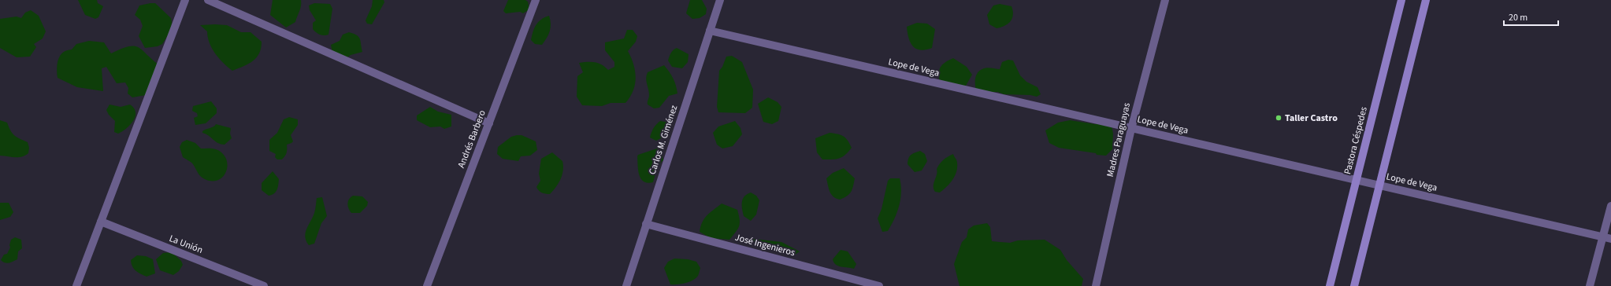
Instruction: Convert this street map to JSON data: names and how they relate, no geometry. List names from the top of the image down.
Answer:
{
  "streets": {
    "main road": ["Pastora Céspedes"],
    "street": [
      "Lope de Vega",
      "Andrés Barbero",
      "Carlos M. Giménez",
      "Madres Paraguayas",
      "La Unión",
      "José Ingenieros"
    ]
  },
  "crossings": [
    ["Lope de Vega", "Carlos M. Giménez"],
    ["Lope de Vega", "Madres Paraguayas"],
    ["Lope de Vega", "Pastora Céspedes"],
    ["Carlos M. Giménez", "José Ingenieros"]
  ],
  "places": ["Taller Castro"],
  "scale_bar": "20 m"
}
